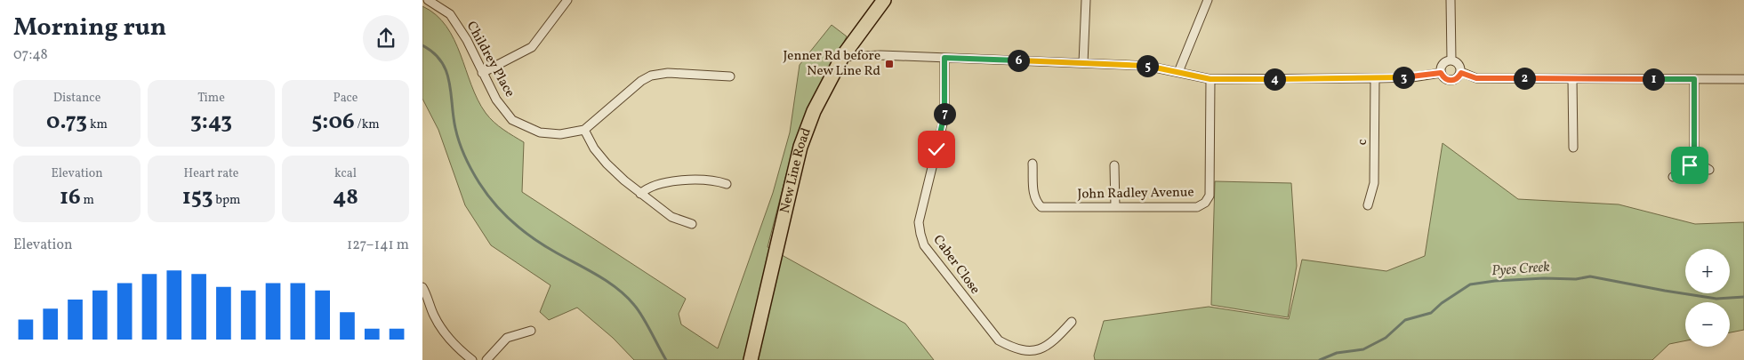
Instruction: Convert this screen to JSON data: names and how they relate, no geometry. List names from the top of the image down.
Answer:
{
  "streets": {
    "main road": ["New Line Road"],
    "street": [
      "Childrey Place",
      "c",
      "John Radley Avenue",
      "Caber Close"
    ]
  },
  "water": ["Pyes Creek"],
  "places": {
    "transit": ["Jenner Rd before New Line Rd"]
  },
  "page": {
    "heading": ["Morning run", "07:48"],
    "pins": [
      "6",
      "5",
      "3",
      "2",
      "1",
      "4",
      "7"
    ],
    "stats": [
      ["Distance", "0.73 km"],
      ["Time", "3:43"],
      ["Pace", "5:06 /km"],
      ["Elevation", "16 m"],
      ["Heart rate", "153 bpm"],
      ["kcal", "48"]
    ],
    "chart": ["Elevation", "127–141 m"],
    "map_buttons": ["+", "−"]
  }
}
